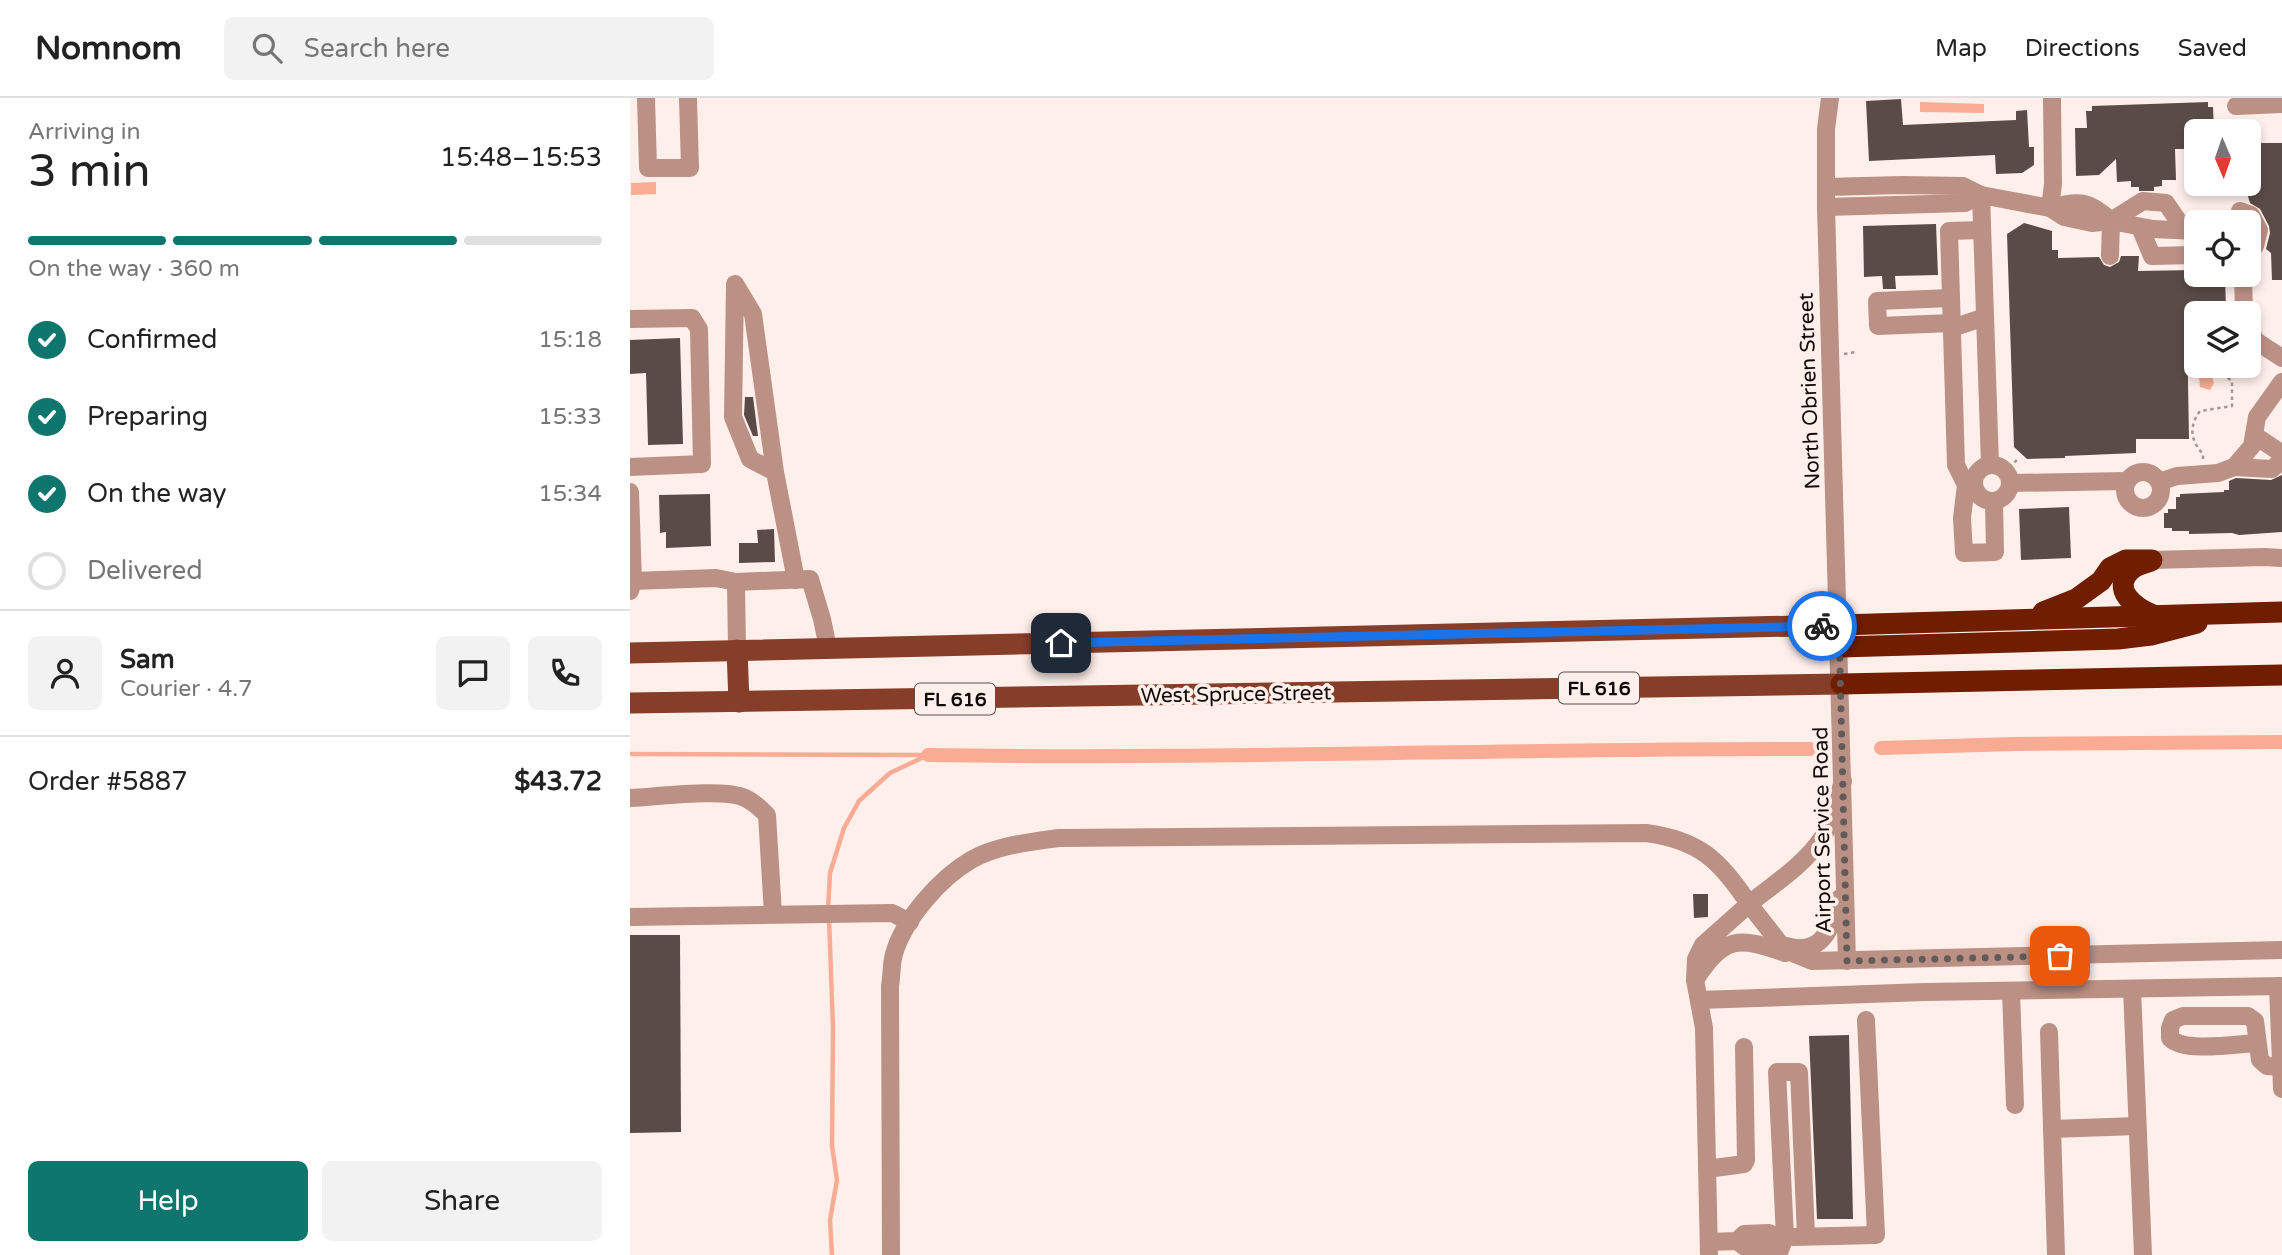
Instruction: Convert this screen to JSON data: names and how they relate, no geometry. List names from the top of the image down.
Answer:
{
  "streets": {
    "highway": ["FL 616"],
    "main road": ["West Spruce Street"],
    "street": ["North Obrien Street", "Airport Service Road"]
  },
  "crossings": [
    ["North Obrien Street", "FL 616"],
    ["North Obrien Street", "West Spruce Street"],
    ["North Obrien Street", "Airport Service Road"],
    ["FL 616", "West Spruce Street"],
    ["FL 616", "Airport Service Road"],
    ["West Spruce Street", "Airport Service Road"]
  ],
  "north": "bottom",
  "page": {
    "header": "Nomnom",
    "search": "Search here",
    "nav": ["Map", "Directions", "Saved"],
    "heading": ["3 min", "Arriving in", "15:48–15:53"],
    "panel": [
      "Sam",
      "Courier · 4.7",
      "Order #5887",
      "$43.72"
    ],
    "bar": "On the way · 360 m",
    "list": [
      ["Confirmed", "15:18"],
      ["Preparing", "15:33"],
      ["On the way", "15:34"],
      "Delivered"
    ],
    "buttons": ["Help", "Share"]
  }
}
